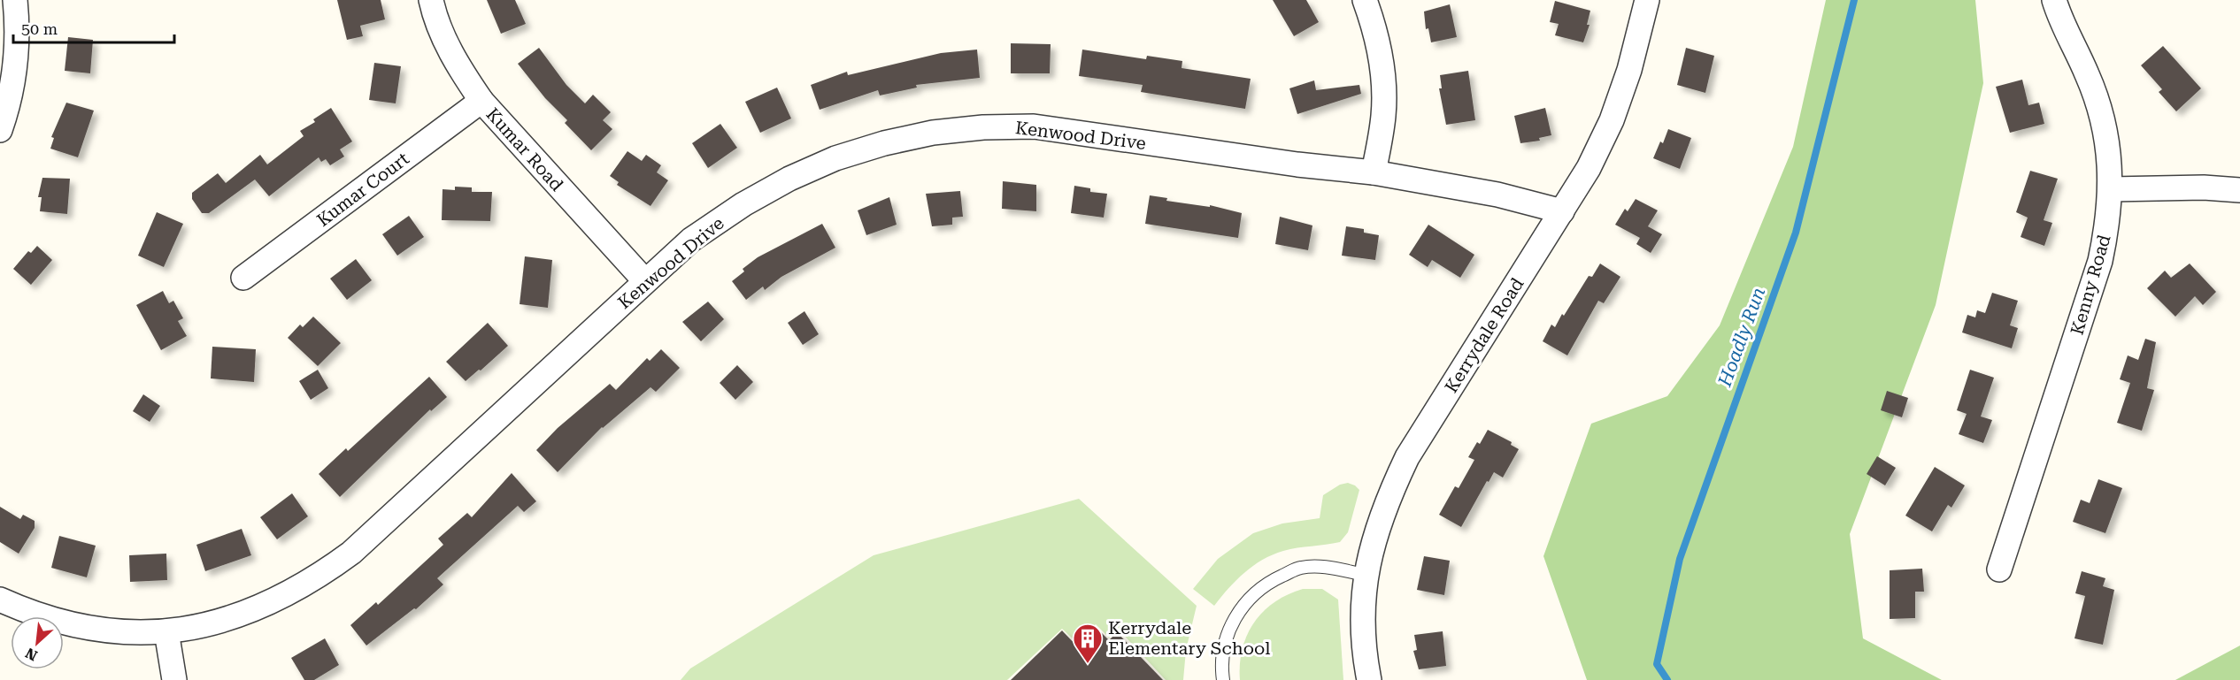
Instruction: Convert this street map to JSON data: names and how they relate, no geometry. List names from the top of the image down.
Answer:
{
  "streets": {
    "street": [
      "Kenwood Drive",
      "Kumar Road",
      "Kumar Court",
      "Kenny Road",
      "Kerrydale Road"
    ]
  },
  "crossings": [
    ["Kenwood Drive", "Kumar Road"],
    ["Kenwood Drive", "Kerrydale Road"],
    ["Kumar Road", "Kumar Court"]
  ],
  "water": ["Hoadly Run"],
  "places": {
    "building": ["Kerrydale Elementary School"]
  },
  "scale_bar": "50 m",
  "north": "bottom left"
}
